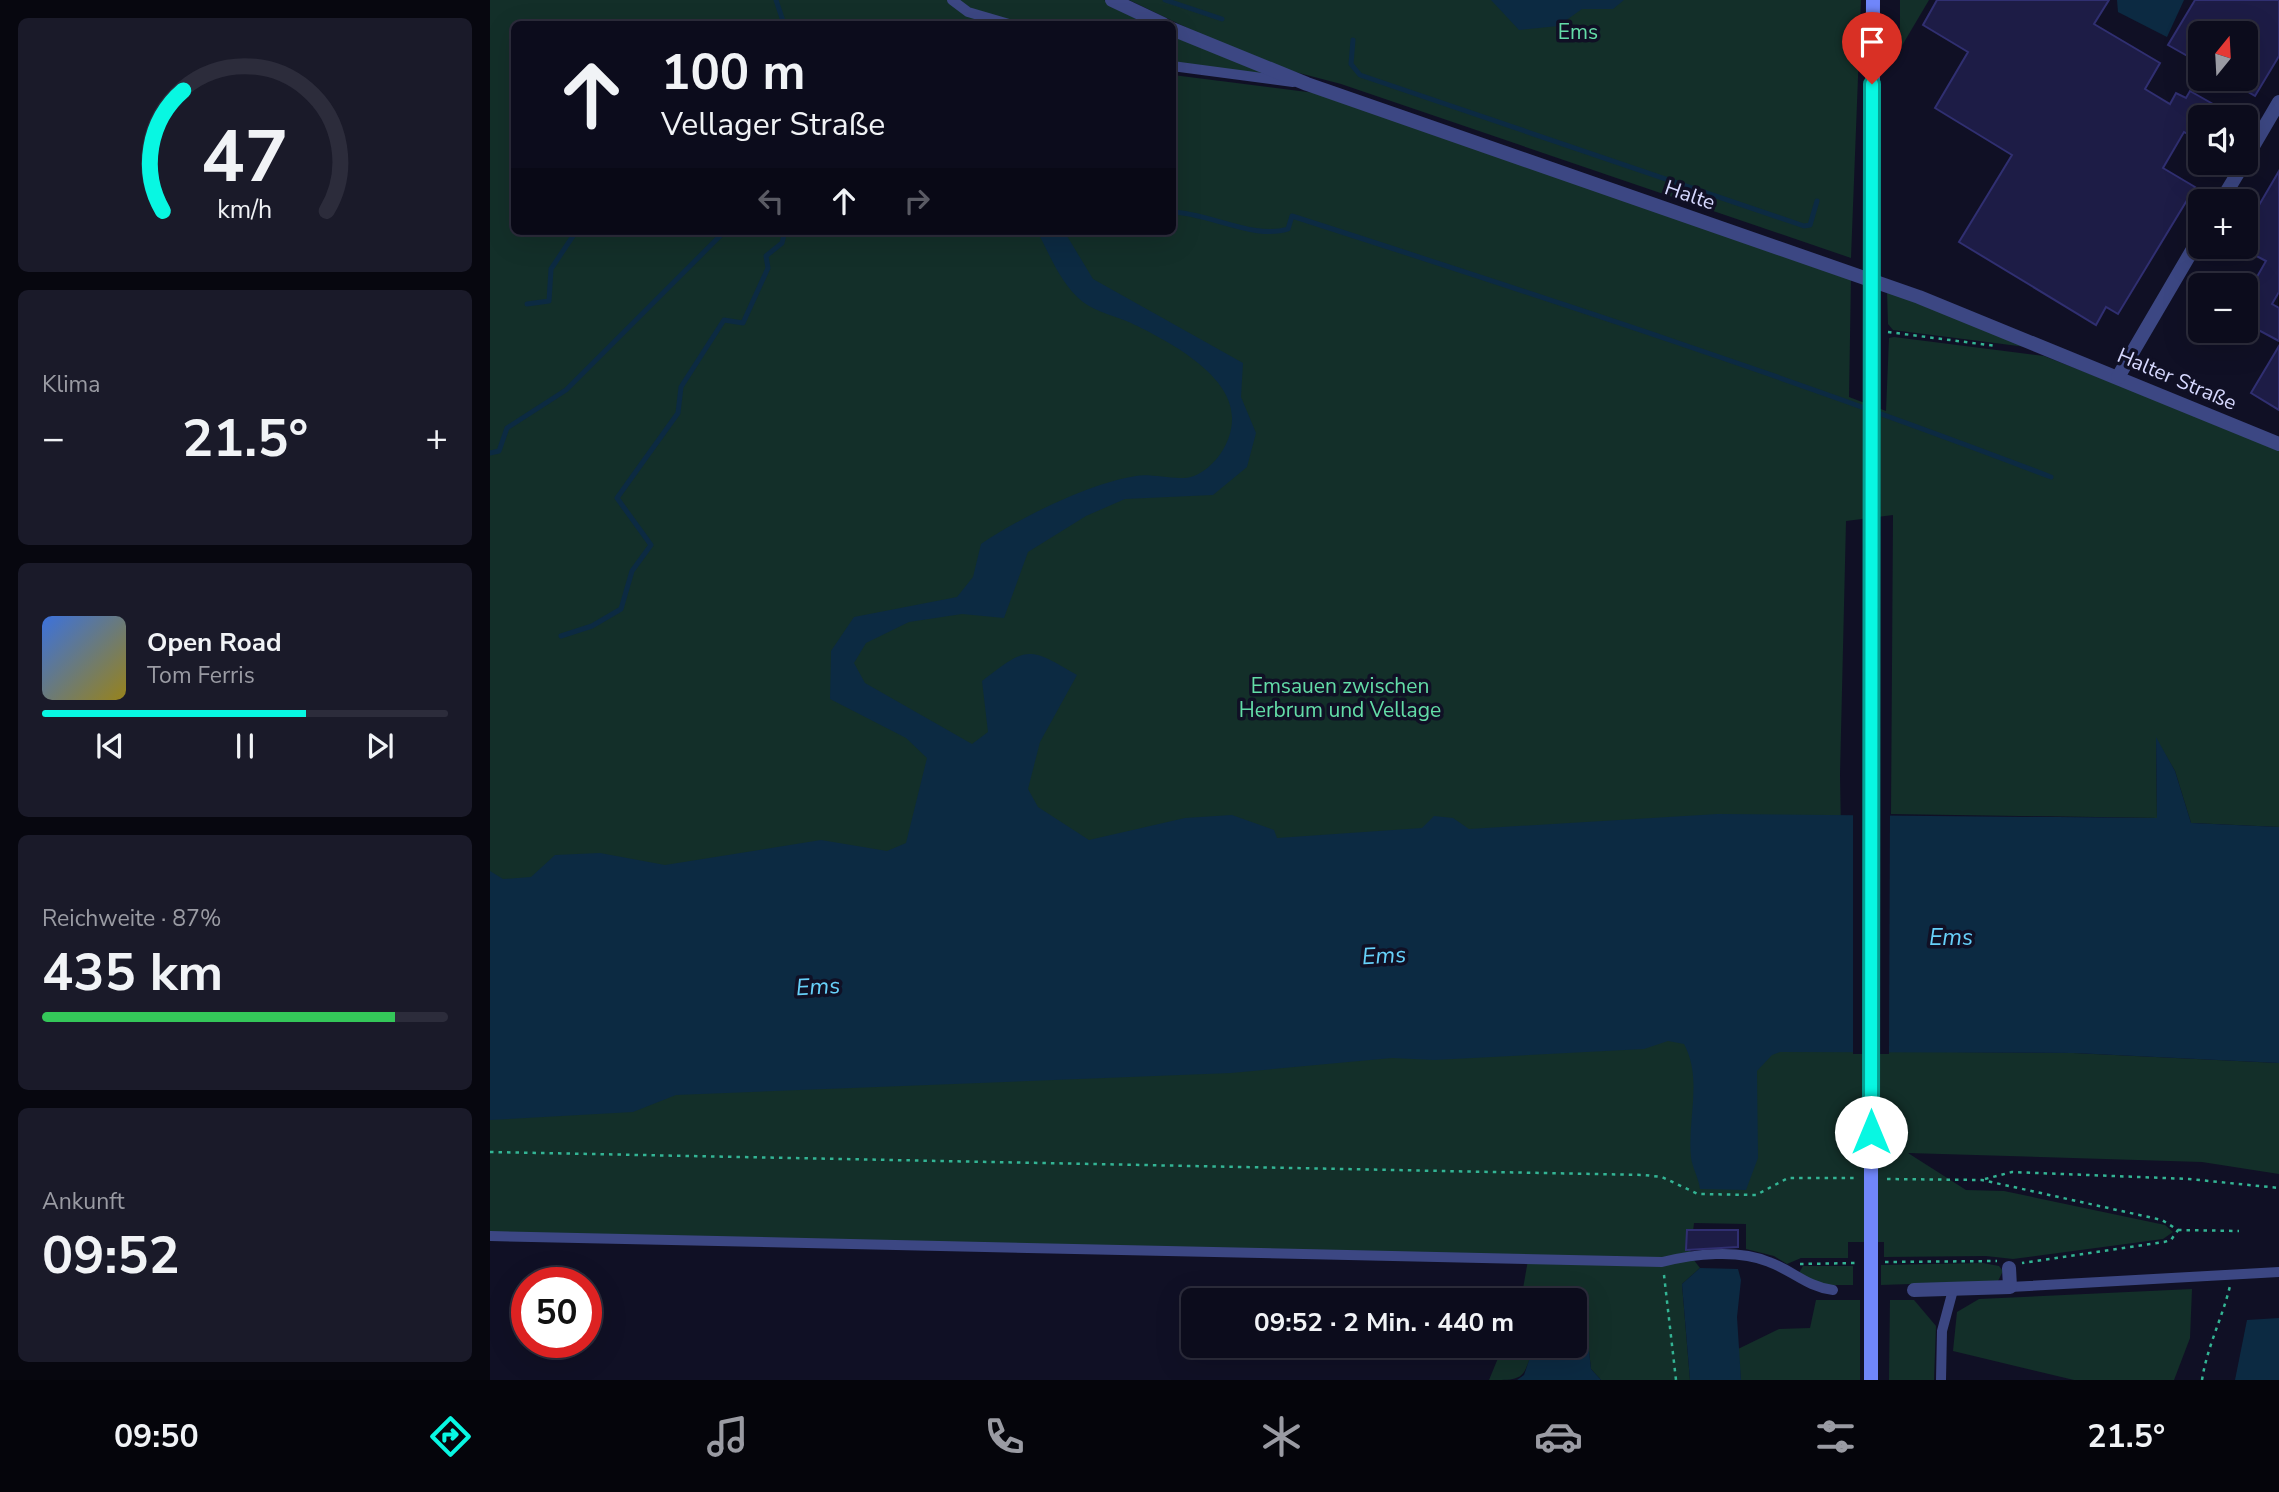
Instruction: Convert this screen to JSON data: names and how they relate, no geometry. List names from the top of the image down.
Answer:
{
  "streets": {
    "street": ["Halte", "Halter Straße"]
  },
  "crossings": [
    ["Halte", "Halter Straße"]
  ],
  "water": ["Ems"],
  "parks": ["Ems", "Emsauen zwischen Herbrum und Vellage"],
  "north": "top",
  "page": {
    "map_buttons": ["+", "−"],
    "turn": ["100 m", "Vellager Straße"],
    "tile": [
      "Klima",
      ["Reichweite · 87%", "435 km"],
      ["Ankunft", "09:52"]
    ],
    "heat": ["−", "21.5°", "+"],
    "song": ["Open Road", "Tom Ferris"],
    "limit": "50",
    "trip": "09:52 · 2 Min. · 440 m",
    "tabs": ["09:50", "21.5°"],
    "gauge": ["47", "km/h"]
  }
}
